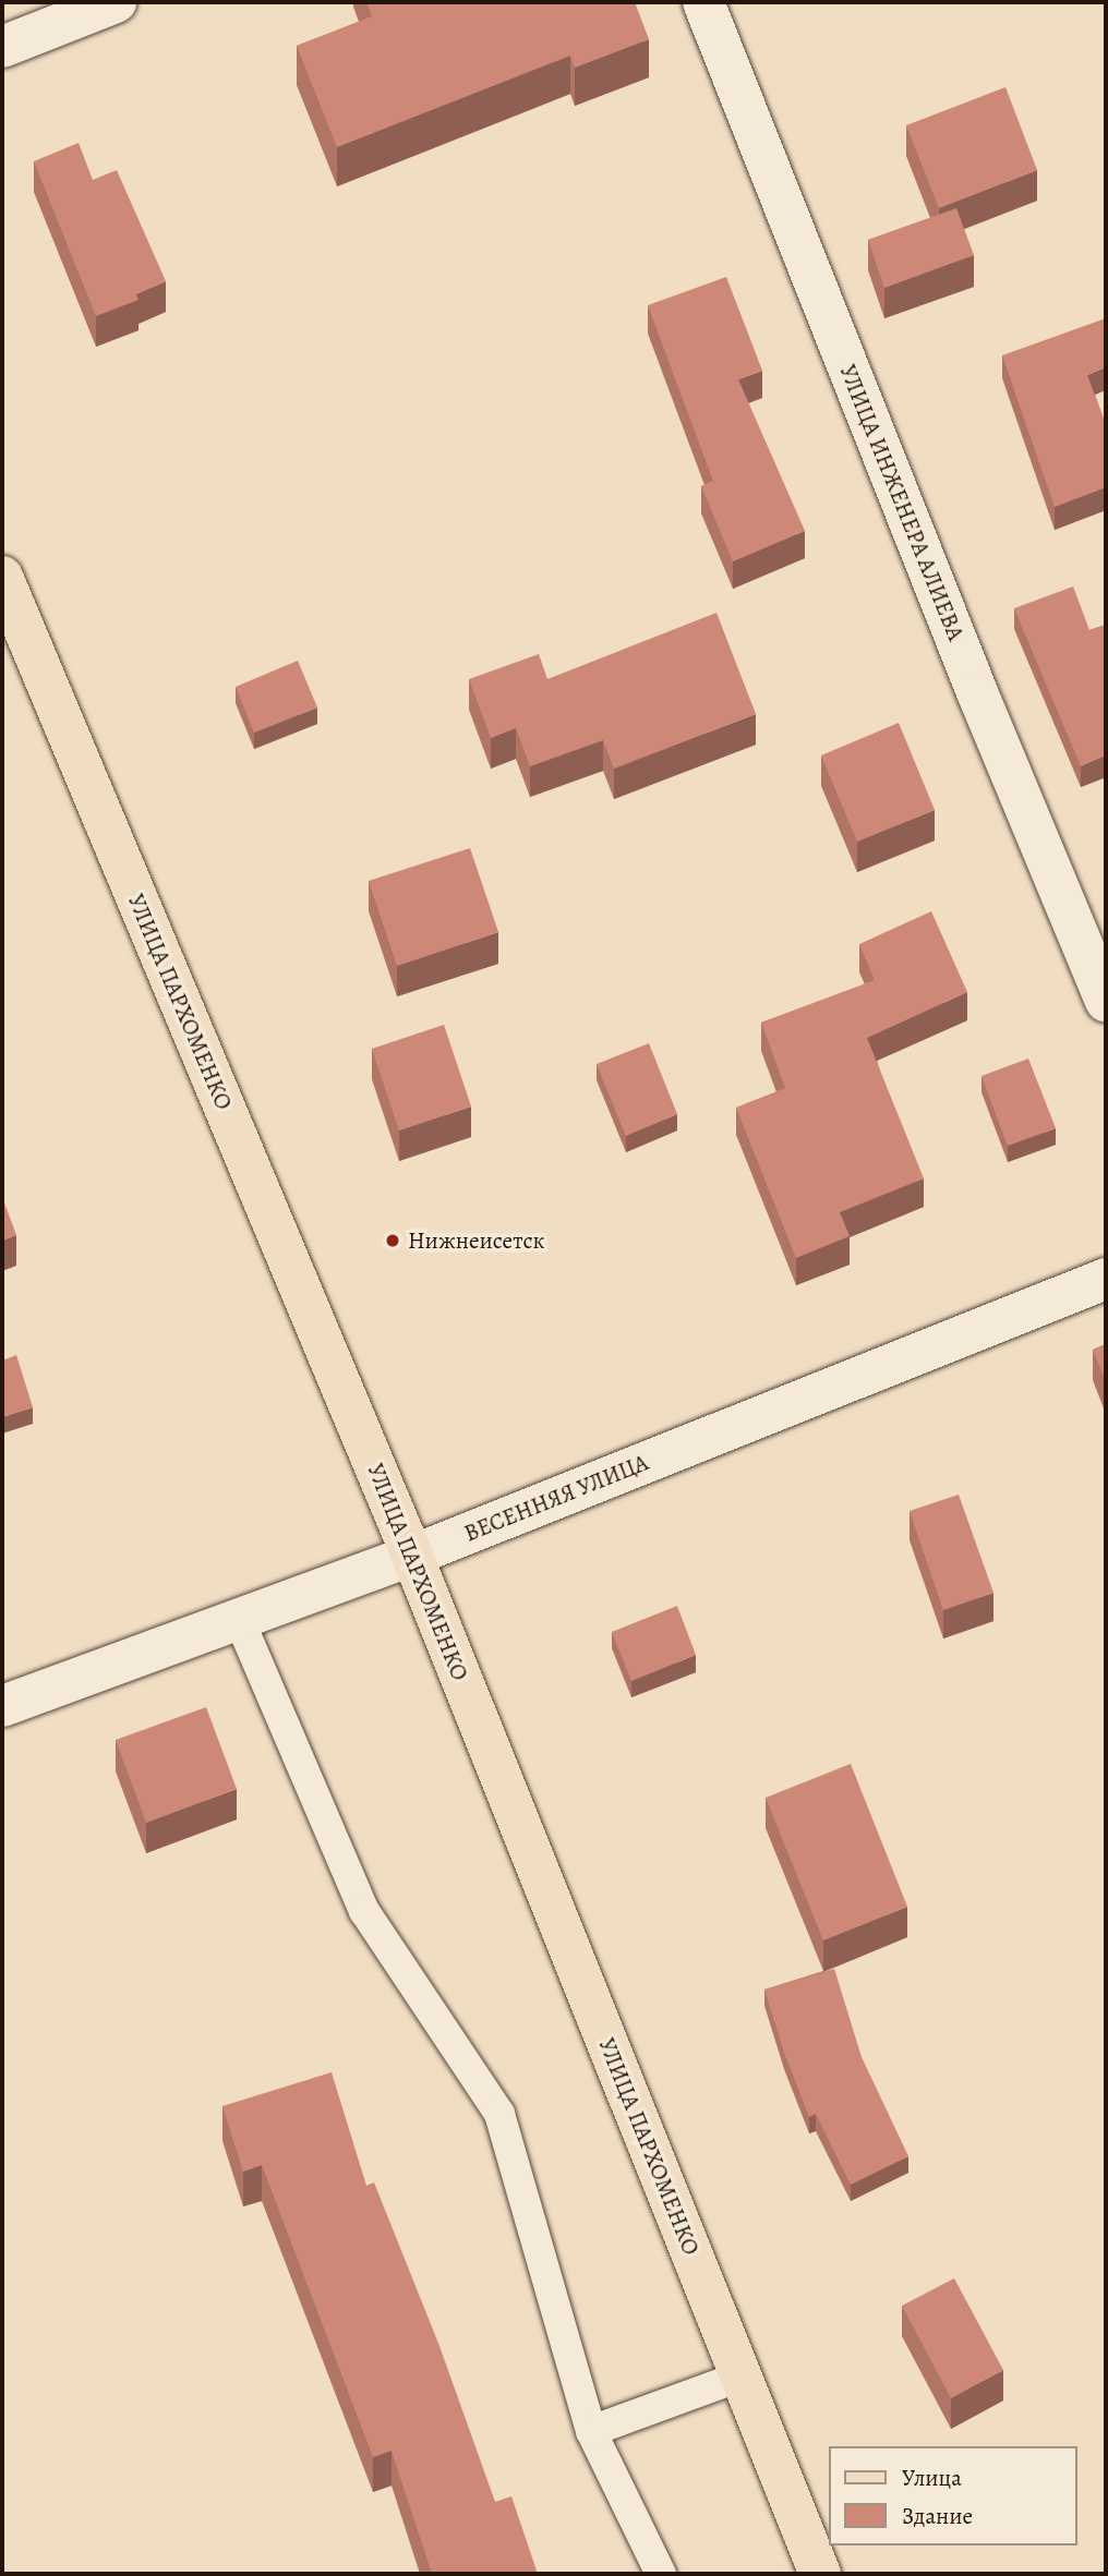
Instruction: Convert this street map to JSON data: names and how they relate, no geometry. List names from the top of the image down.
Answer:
{
  "streets": {
    "main road": ["УЛИЦА ПАРХОМЕНКО"],
    "street": ["УЛИЦА ИНЖЕНЕРА АЛИЕВА", "ВЕСЕННЯЯ УЛИЦА"]
  },
  "crossings": [
    ["УЛИЦА ПАРХОМЕНКО", "ВЕСЕННЯЯ УЛИЦА"]
  ],
  "places": ["Нижнеисетск"],
  "legend": ["Улица", "Здание"]
}
